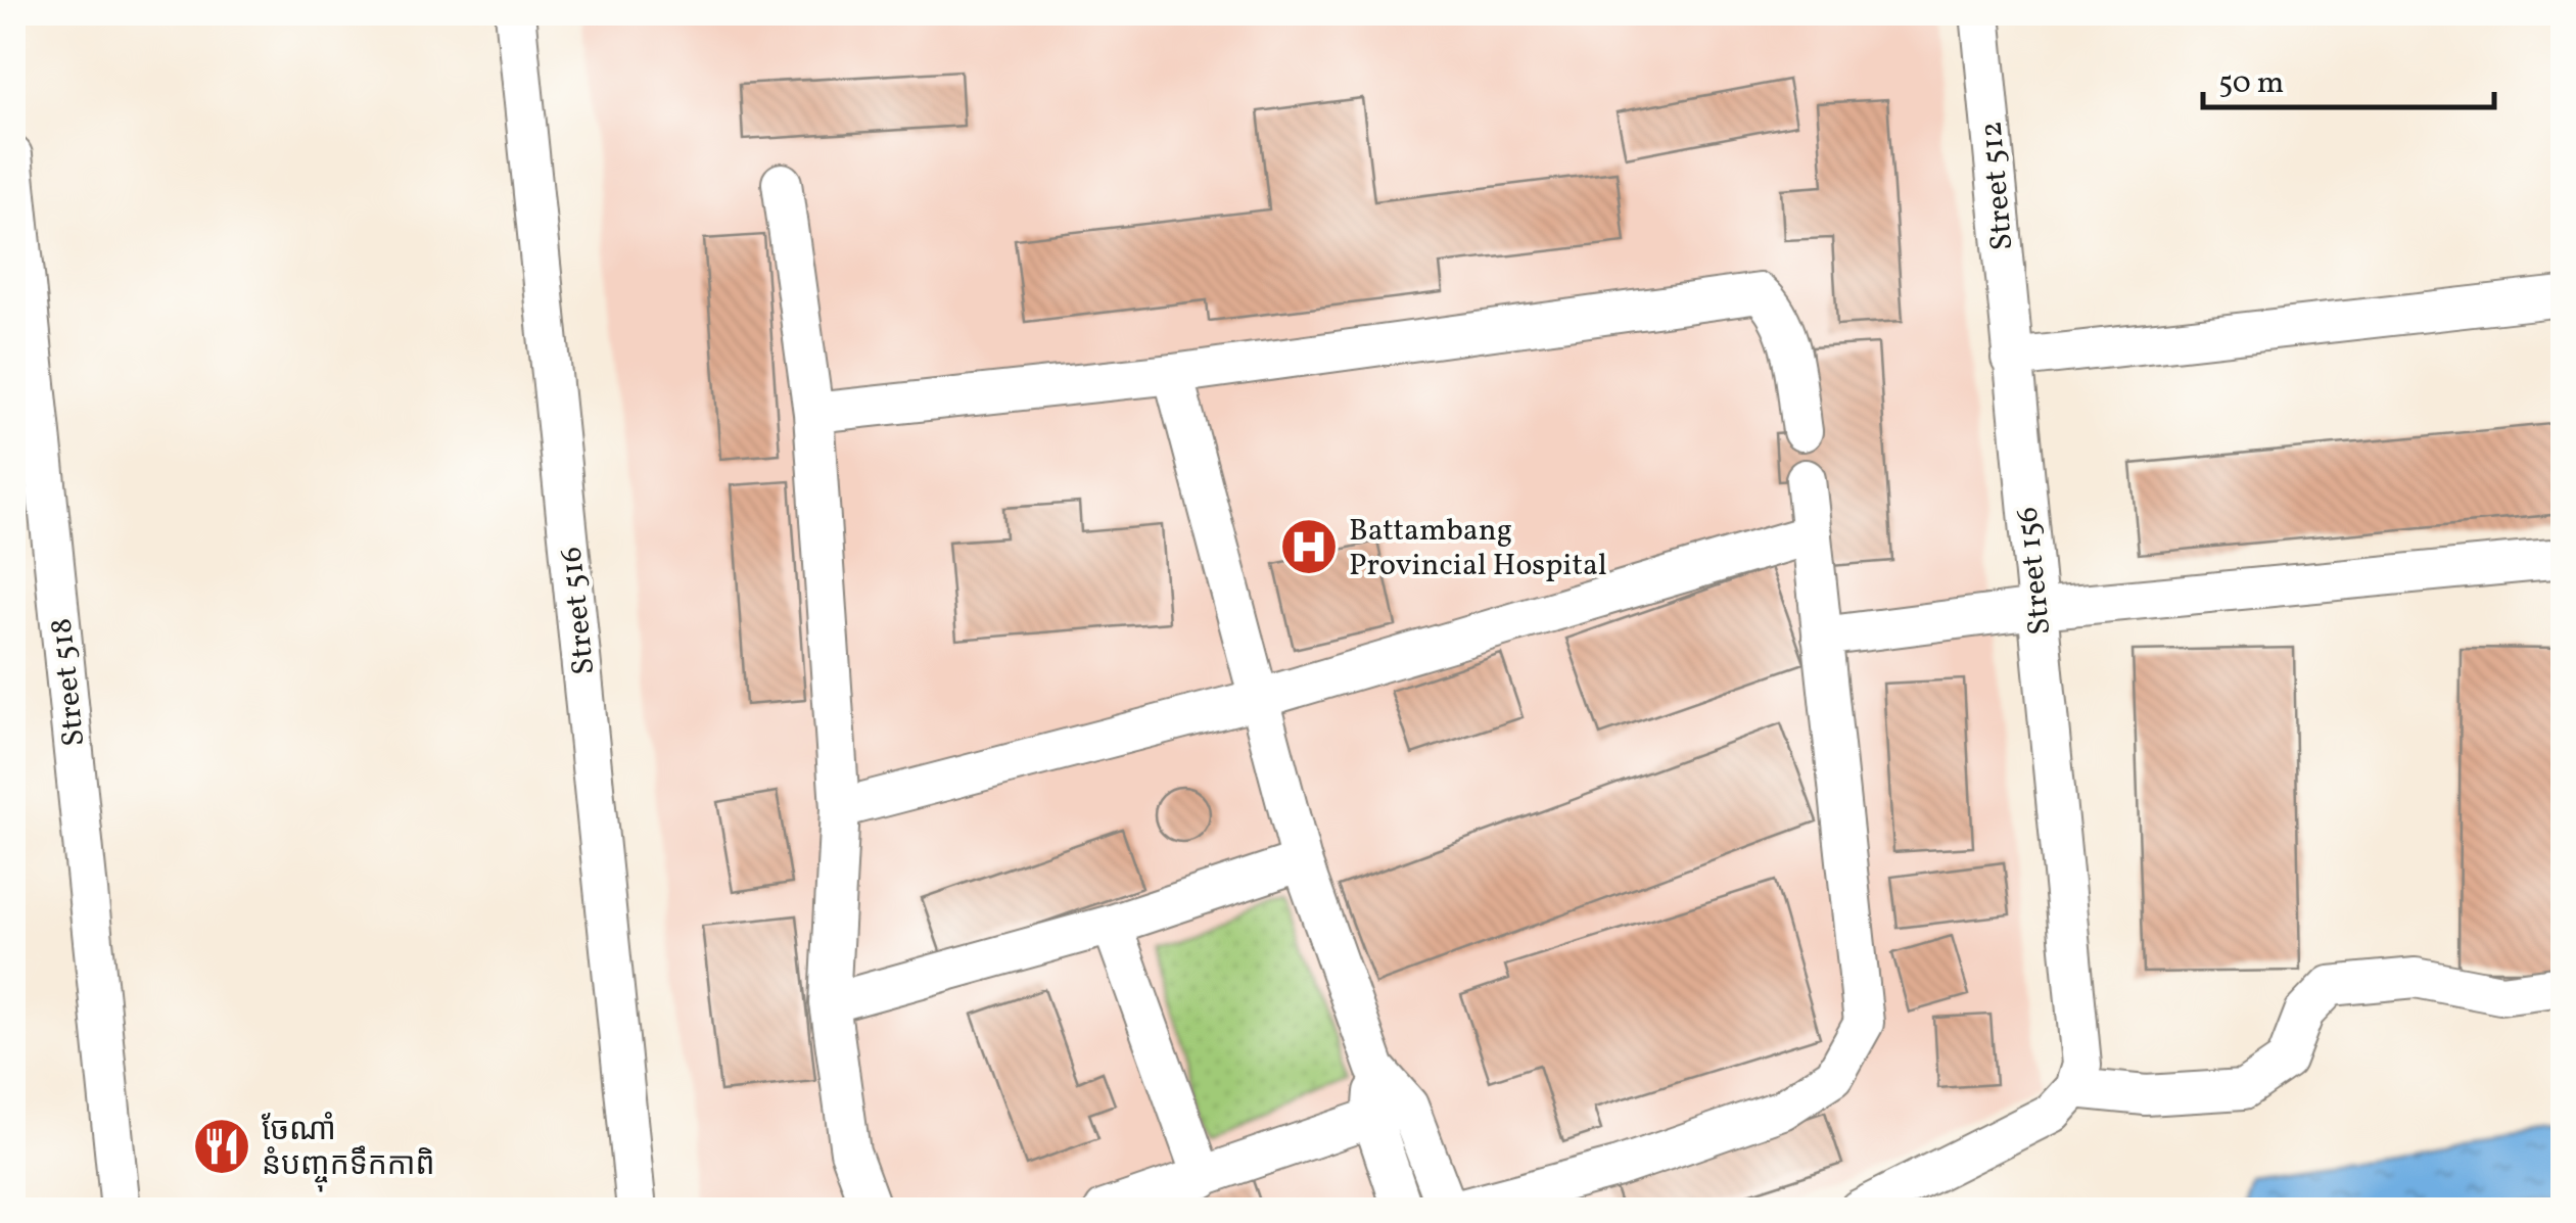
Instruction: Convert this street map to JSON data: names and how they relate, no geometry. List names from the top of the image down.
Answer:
{
  "streets": {
    "street": [
      "Street 512",
      "Street 156",
      "Street 516",
      "Street 518"
    ]
  },
  "crossings": [
    ["Street 512", "Street 156"]
  ],
  "places": {
    "hospital": ["Battambang Provincial Hospital"],
    "restaurant": ["ចែណាំ នំបញ្ចុកទឹកកាពិ"]
  },
  "scale_bar": "50 m"
}
